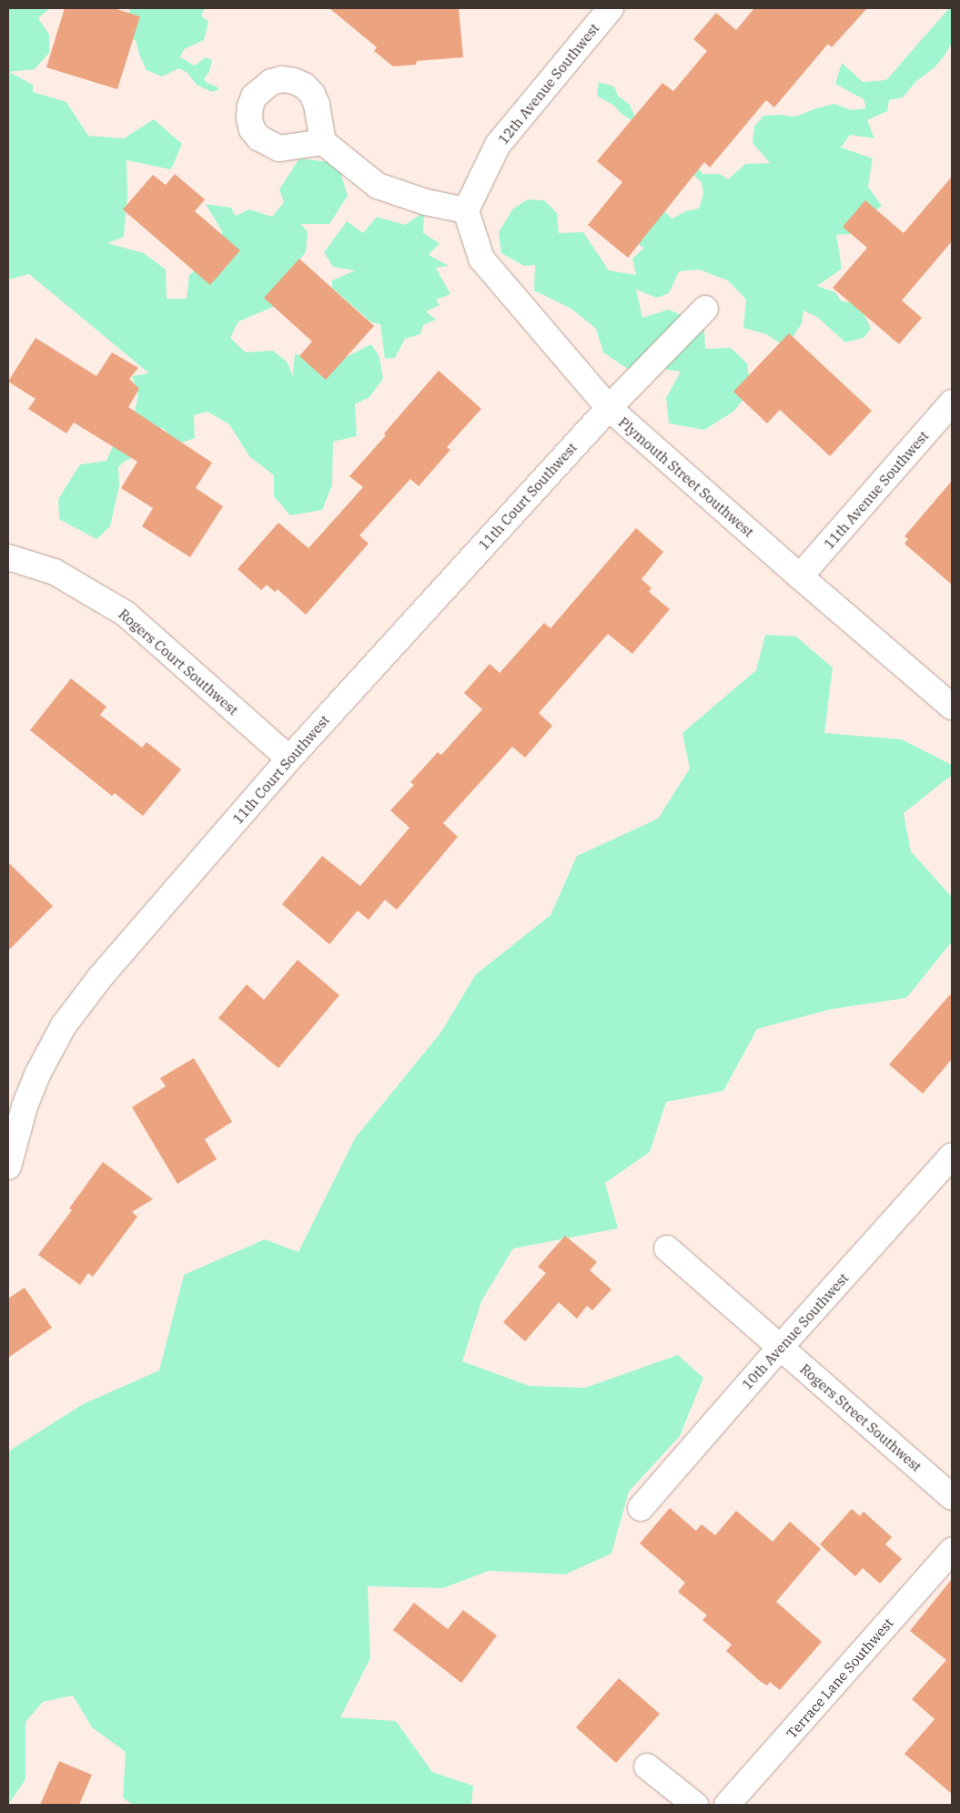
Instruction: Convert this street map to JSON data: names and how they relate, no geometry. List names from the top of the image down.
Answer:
{
  "streets": {
    "street": [
      "12th Avenue Southwest",
      "Plymouth Street Southwest",
      "11th Avenue Southwest",
      "11th Court Southwest",
      "Rogers Court Southwest",
      "10th Avenue Southwest",
      "Rogers Street Southwest",
      "Terrace Lane Southwest"
    ]
  },
  "crossings": [
    ["12th Avenue Southwest", "Plymouth Street Southwest"],
    ["Plymouth Street Southwest", "11th Avenue Southwest"],
    ["Plymouth Street Southwest", "11th Court Southwest"],
    ["11th Court Southwest", "Rogers Court Southwest"],
    ["10th Avenue Southwest", "Rogers Street Southwest"]
  ]
}
